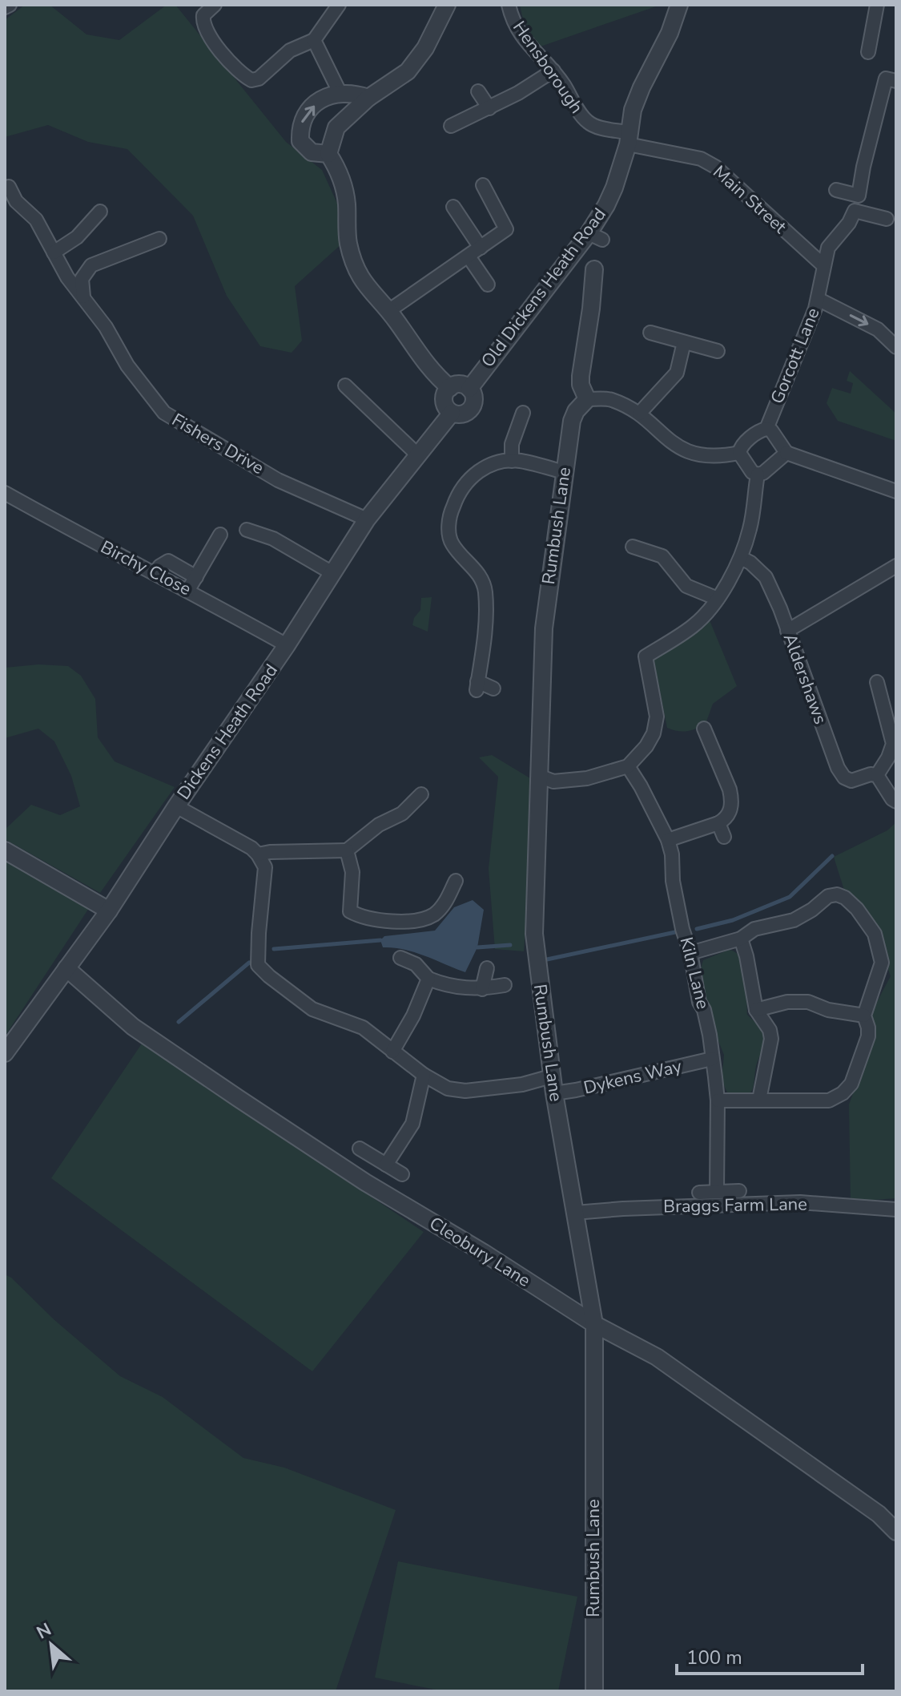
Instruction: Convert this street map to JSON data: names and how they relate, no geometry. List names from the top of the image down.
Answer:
{
  "streets": {
    "street": [
      "Hensborough",
      "Main Street",
      "Old Dickens Heath Road",
      "Gorcott Lane",
      "Fishers Drive",
      "Rumbush Lane",
      "Birchy Close",
      "Aldershaws",
      "Dickens Heath Road",
      "Kiln Lane",
      "Dykens Way",
      "Braggs Farm Lane",
      "Cleobury Lane"
    ]
  },
  "crossings": [
    ["Hensborough", "Main Street"],
    ["Hensborough", "Old Dickens Heath Road"],
    ["Main Street", "Old Dickens Heath Road"],
    ["Main Street", "Gorcott Lane"],
    ["Old Dickens Heath Road", "Dickens Heath Road"],
    ["Fishers Drive", "Dickens Heath Road"],
    ["Rumbush Lane", "Dykens Way"],
    ["Rumbush Lane", "Braggs Farm Lane"],
    ["Rumbush Lane", "Cleobury Lane"],
    ["Birchy Close", "Dickens Heath Road"],
    ["Dickens Heath Road", "Cleobury Lane"],
    ["Kiln Lane", "Dykens Way"]
  ],
  "scale_bar": "100 m",
  "north": "top left"
}
